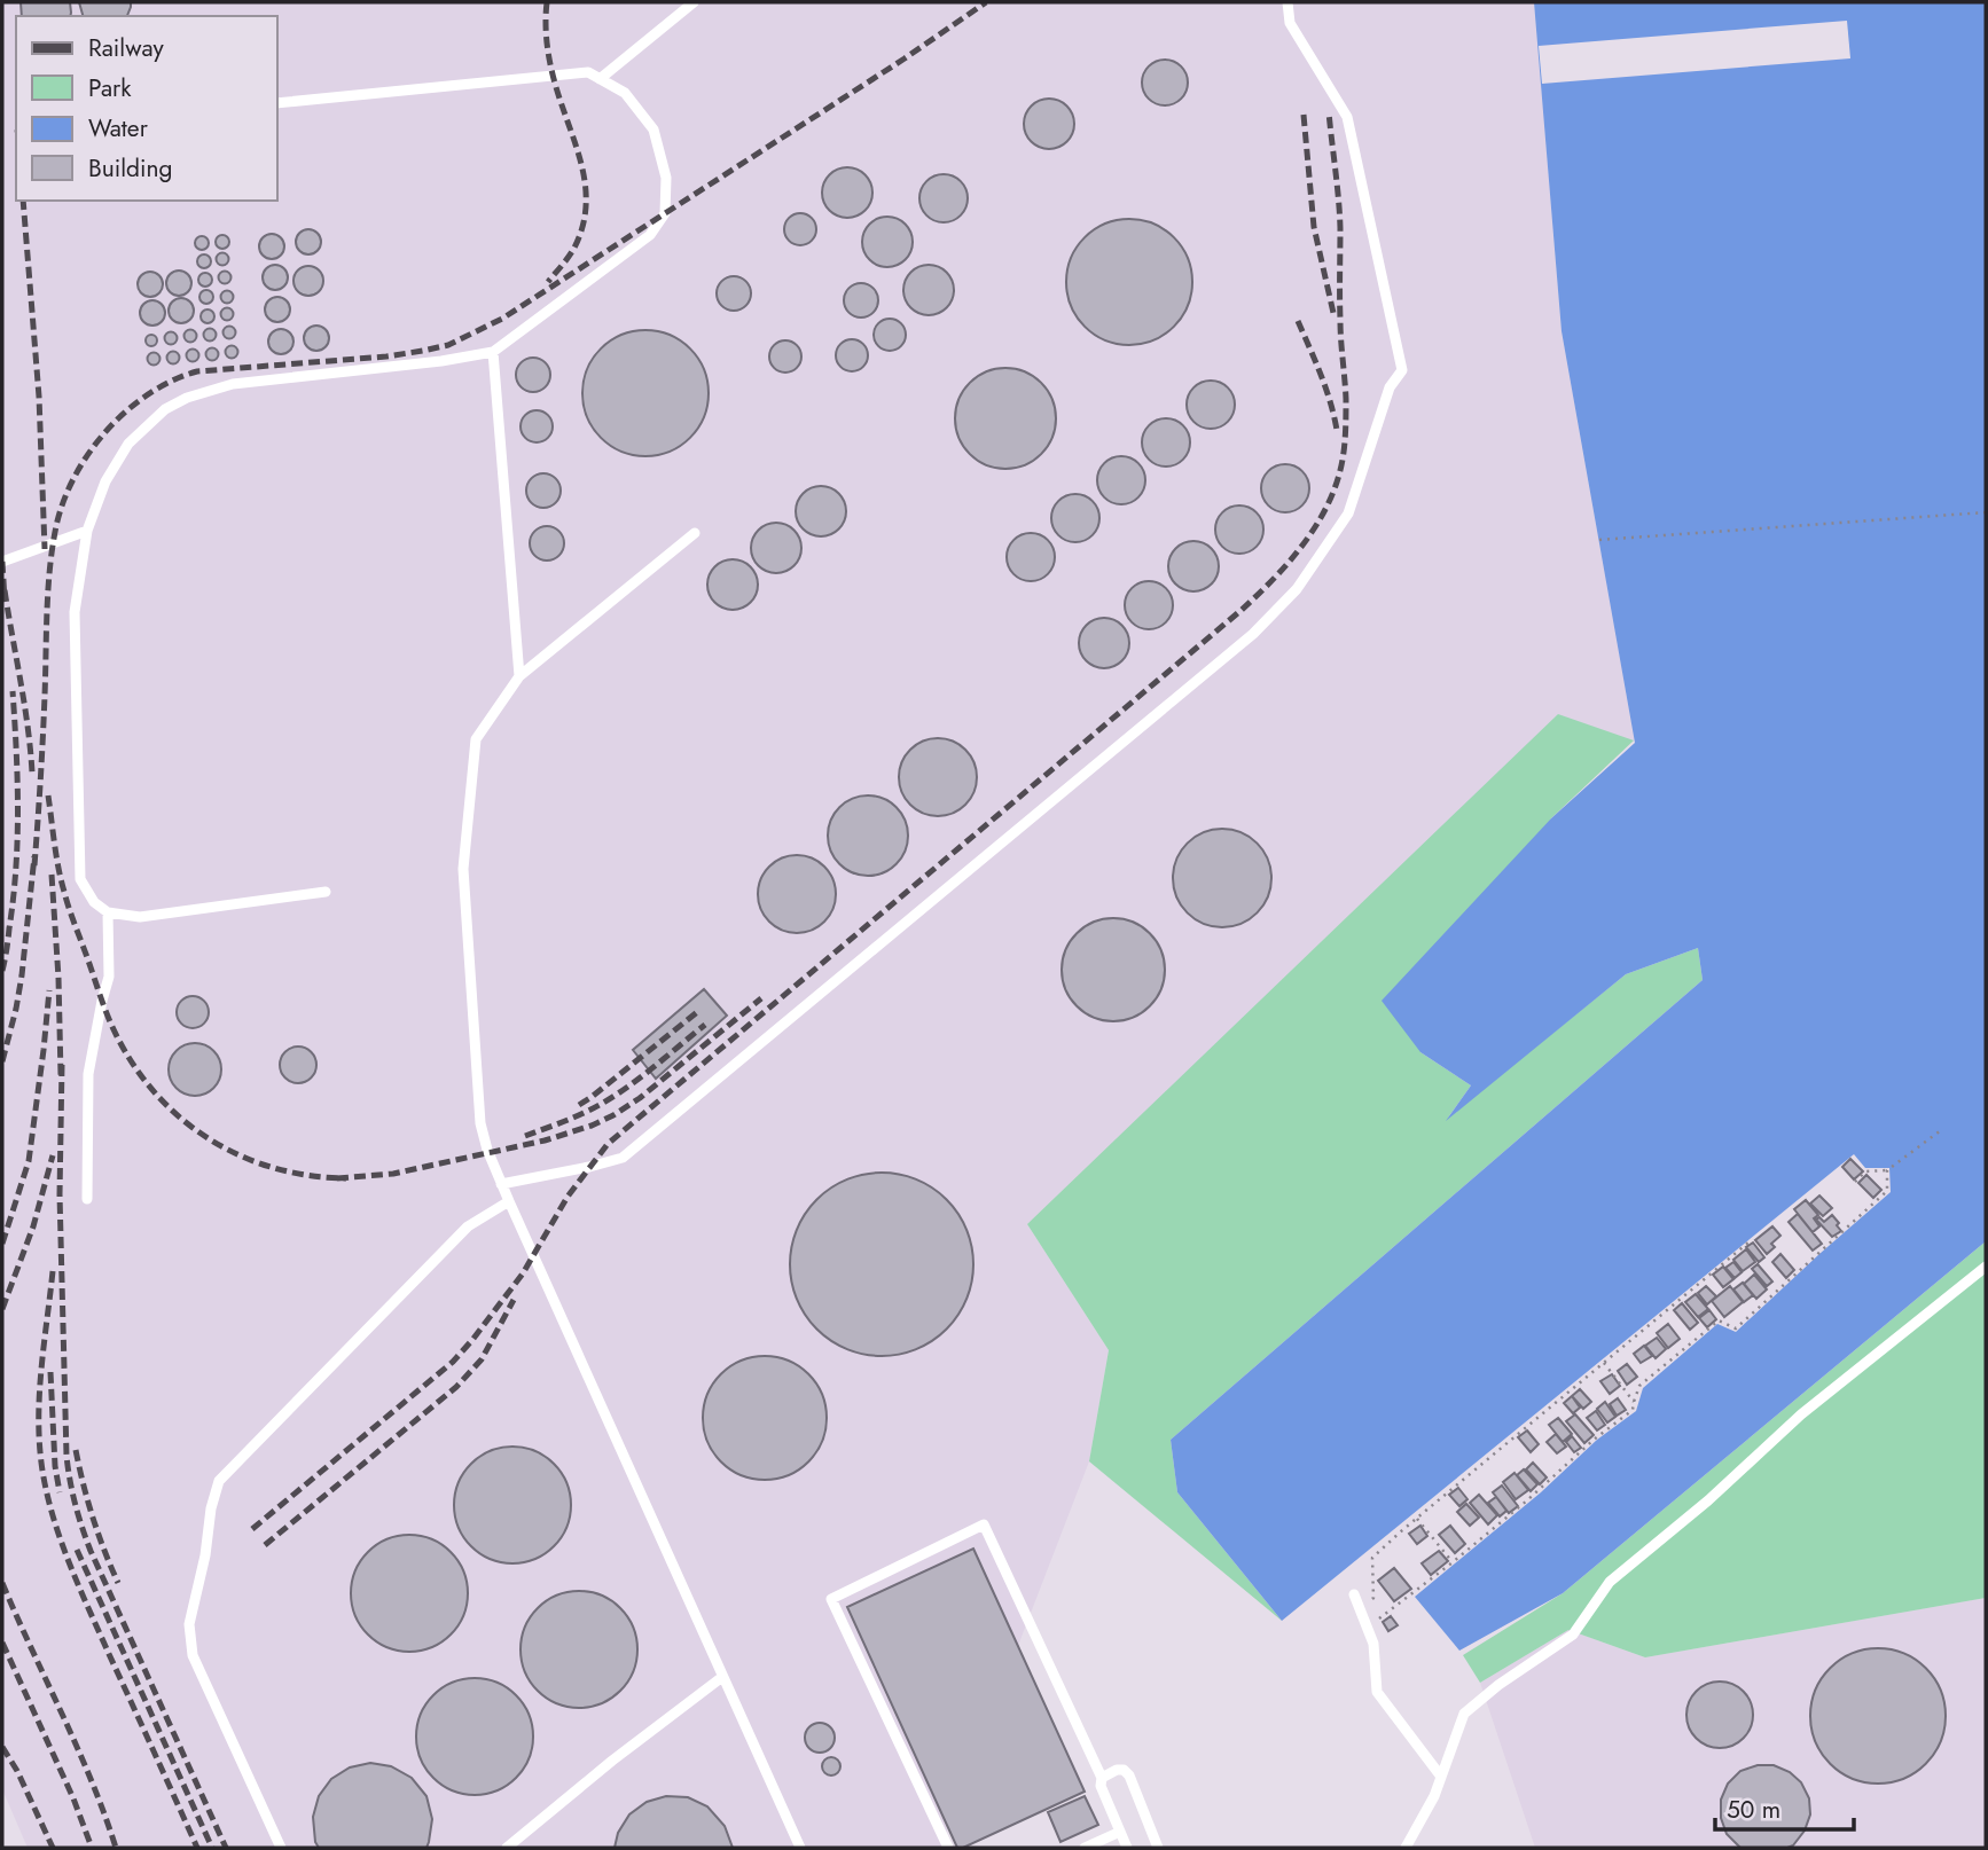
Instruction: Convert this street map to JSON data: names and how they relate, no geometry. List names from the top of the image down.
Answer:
{
  "legend": [
    "Railway",
    "Park",
    "Water",
    "Building"
  ],
  "scale_bar": "50 m"
}
